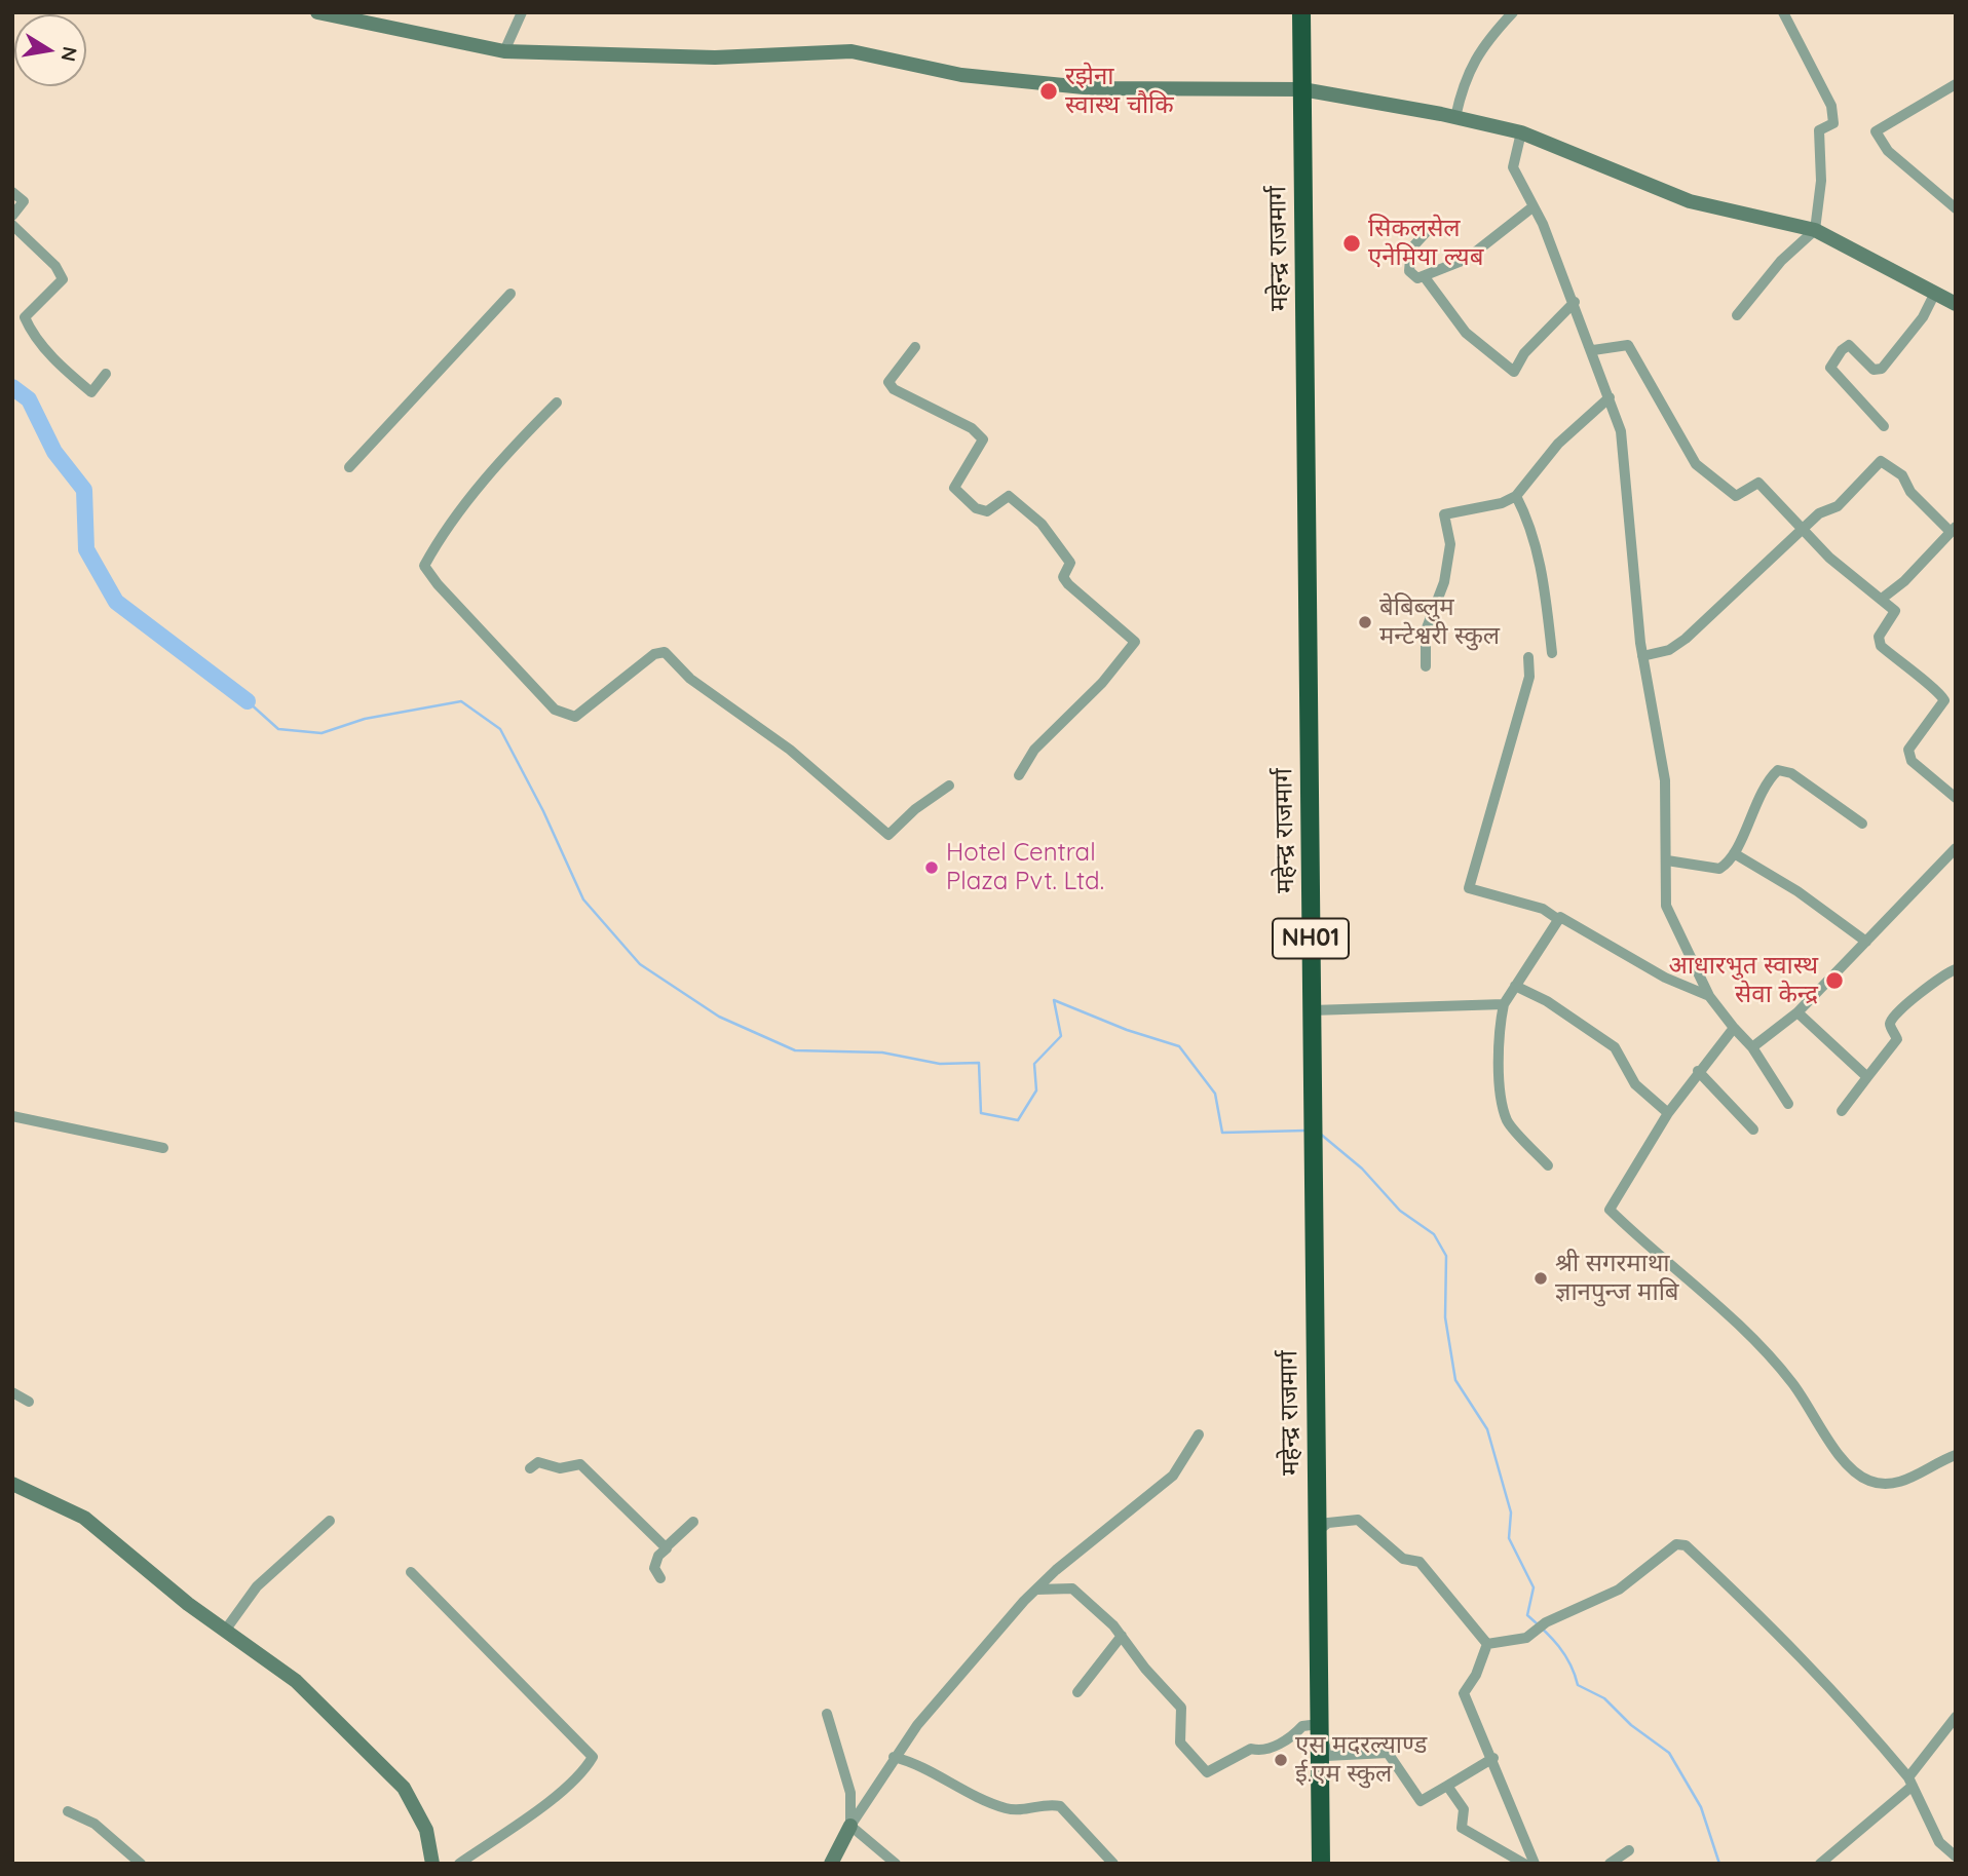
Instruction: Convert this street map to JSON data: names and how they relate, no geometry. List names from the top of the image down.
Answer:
{
  "streets": {
    "highway": ["महेन्द्र राजमार्ग", "NH01"]
  },
  "places": [
    "रझेना स्वास्थ चौकि",
    "सिकलसेल एनेमिया ल्यब",
    "बेबिब्लुम मन्टेश्वरी स्कुल",
    "Hotel Central Plaza Pvt. Ltd.",
    "आधारभुत स्वास्थ सेवा केन्द्र",
    "श्री सगरमाथा ज्ञानपुन्ज माबि",
    "एस मदरल्याण्ड ई.एम स्कुल"
  ],
  "north": "right"
}
